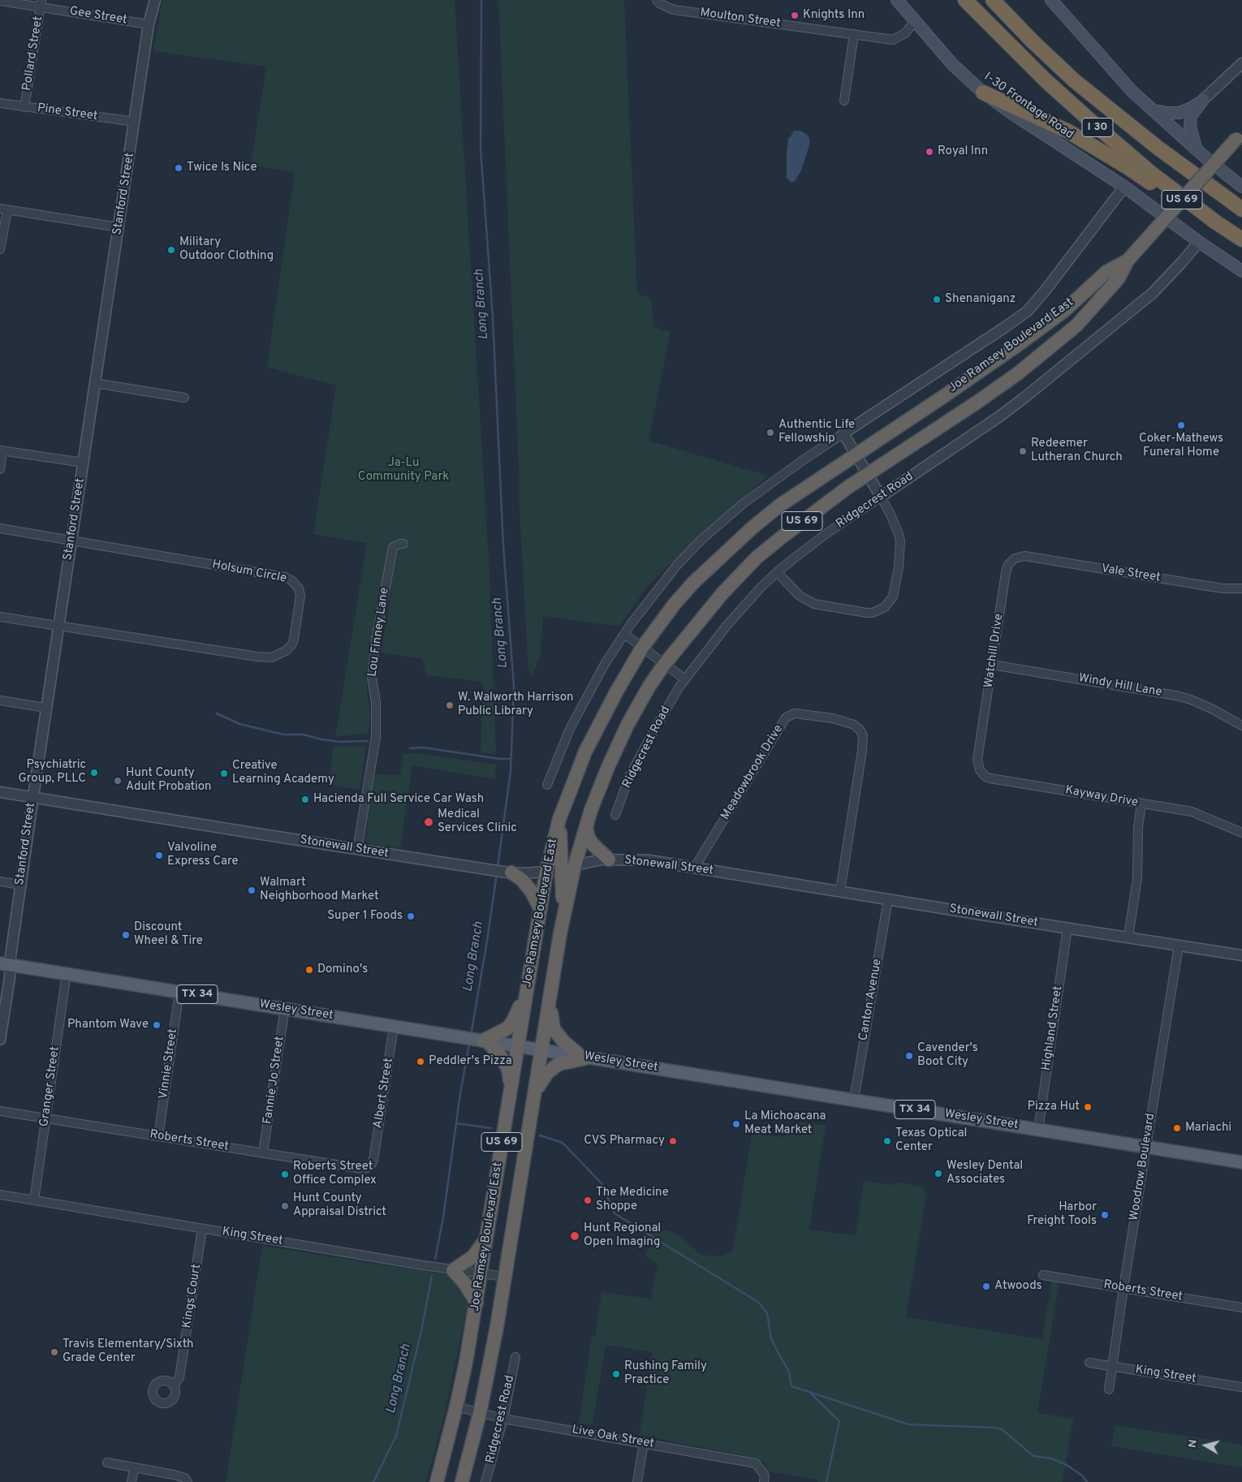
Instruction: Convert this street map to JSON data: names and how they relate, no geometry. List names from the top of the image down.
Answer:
{
  "streets": {
    "highway": ["I 30", "US 69", "Joe Ramsey Boulevard East"],
    "main road": ["I-30 Frontage Road", "TX 34", "Wesley Street"],
    "street": [
      "Gee Street",
      "Moulton Street",
      "Pollard Street",
      "Pine Street",
      "Stanford Street",
      "Ridgecrest Road",
      "Holsum Circle",
      "Vale Street",
      "Lou Finney Lane",
      "Watchill Drive",
      "Windy Hill Lane",
      "Meadowbrook Drive",
      "Kayway Drive",
      "Stonewall Street",
      "Canton Avenue",
      "Highland Street",
      "Vinnie Street",
      "Fannie Jo Street",
      "Granger Street",
      "Albert Street",
      "Roberts Street",
      "Woodrow Boulevard",
      "King Street",
      "Kings Court",
      "Live Oak Street"
    ]
  },
  "crossings": [
    ["Gee Street", "Pollard Street"],
    ["Gee Street", "Stanford Street"],
    ["Moulton Street", "I-30 Frontage Road"],
    ["Pollard Street", "Pine Street"],
    ["I-30 Frontage Road", "Ridgecrest Road"],
    ["Pine Street", "Stanford Street"],
    ["Stanford Street", "Holsum Circle"],
    ["Stanford Street", "Stonewall Street"],
    ["Stanford Street", "Wesley Street"],
    ["US 69", "Joe Ramsey Boulevard East"],
    ["Joe Ramsey Boulevard East", "Stonewall Street"],
    ["Joe Ramsey Boulevard East", "Wesley Street"],
    ["Joe Ramsey Boulevard East", "King Street"],
    ["Joe Ramsey Boulevard East", "Live Oak Street"],
    ["Ridgecrest Road", "Live Oak Street"],
    ["Vale Street", "Watchill Drive"],
    ["Lou Finney Lane", "Stonewall Street"],
    ["Watchill Drive", "Windy Hill Lane"],
    ["Watchill Drive", "Kayway Drive"],
    ["Meadowbrook Drive", "Stonewall Street"],
    ["Stonewall Street", "Canton Avenue"],
    ["Stonewall Street", "Highland Street"],
    ["Stonewall Street", "Woodrow Boulevard"],
    ["Canton Avenue", "Wesley Street"],
    ["Wesley Street", "Highland Street"],
    ["Wesley Street", "Vinnie Street"],
    ["Wesley Street", "Fannie Jo Street"],
    ["Wesley Street", "Granger Street"],
    ["Wesley Street", "Albert Street"],
    ["Wesley Street", "Woodrow Boulevard"],
    ["Vinnie Street", "Roberts Street"],
    ["Fannie Jo Street", "Roberts Street"],
    ["Granger Street", "Roberts Street"],
    ["Granger Street", "King Street"],
    ["Albert Street", "Roberts Street"],
    ["Roberts Street", "Woodrow Boulevard"],
    ["Woodrow Boulevard", "King Street"],
    ["King Street", "Kings Court"]
  ],
  "water": ["Long Branch"],
  "parks": ["Ja-Lu Community Park"],
  "places": [
    "Knights Inn",
    "Royal Inn",
    "Twice Is Nice",
    "Military Outdoor Clothing",
    "Shenaniganz",
    "Coker-Mathews Funeral Home",
    "Authentic Life Fellowship",
    "Redeemer Lutheran Church",
    "W. Walworth Harrison Public Library",
    "Psychiatric Group, PLLC",
    "Creative Learning Academy",
    "Hunt County Adult Probation",
    "Hacienda Full Service Car Wash",
    "Medical Services Clinic",
    "Valvoline Express Care",
    "Walmart Neighborhood Market",
    "Super 1 Foods",
    "Discount Wheel & Tire",
    "Domino's",
    "Phantom Wave",
    "Cavender's Boot City",
    "Peddler's Pizza",
    "Pizza Hut",
    "La Michoacana Meat Market",
    "Mariachi",
    "CVS Pharmacy",
    "Texas Optical Center",
    "Wesley Dental Associates",
    "Roberts Street Office Complex",
    "The Medicine Shoppe",
    "Hunt County Appraisal District",
    "Harbor Freight Tools",
    "Hunt Regional Open Imaging",
    "Atwoods",
    "Travis Elementary/Sixth Grade Center",
    "Rushing Family Practice"
  ],
  "north": "left"
}
